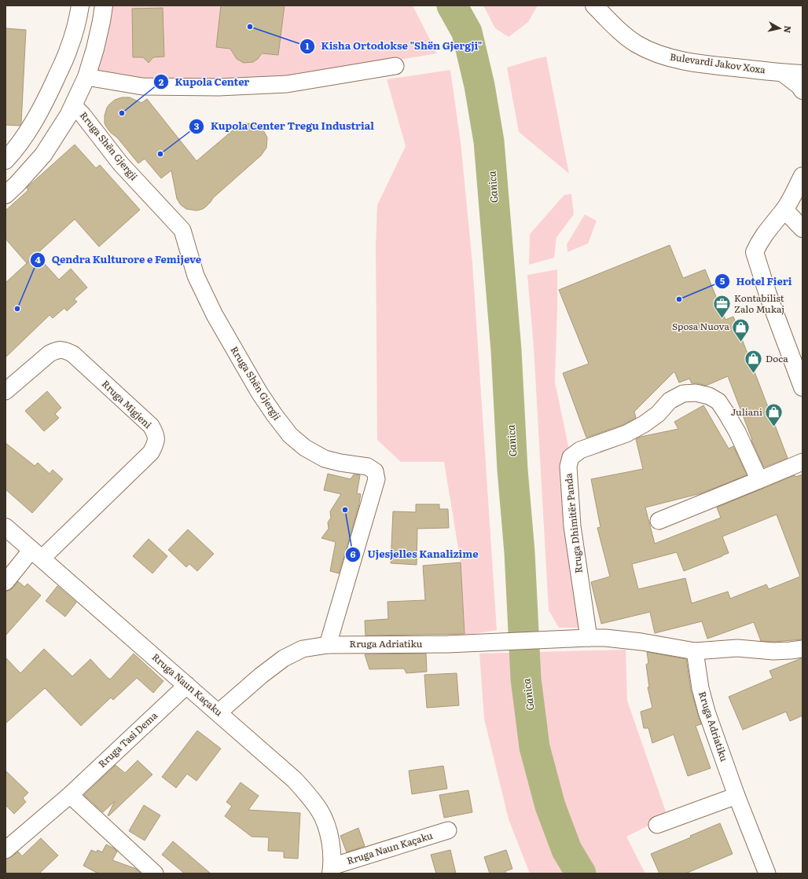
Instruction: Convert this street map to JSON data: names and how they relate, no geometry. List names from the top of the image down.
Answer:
{
  "streets": {
    "main road": ["Bulevardi Jakov Xoxa", "Rruga Naun Kaçaku"],
    "street": [
      "Rruga Shën Gjergji",
      "Rruga Migjeni",
      "Rruga Dhimitër Panda",
      "Rruga Adriatiku",
      "Rruga Tasi Dema"
    ]
  },
  "crossings": [
    ["Rruga Shën Gjergji", "Rruga Adriatiku"],
    ["Rruga Migjeni", "Rruga Naun Kaçaku"],
    ["Rruga Dhimitër Panda", "Rruga Adriatiku"],
    ["Rruga Adriatiku", "Rruga Naun Kaçaku"],
    ["Rruga Naun Kaçaku", "Rruga Tasi Dema"]
  ],
  "water": ["Ganica"],
  "places": {
    "other": [
      "Kisha Ortodokse \"Shën Gjergji\"",
      "Kupola Center",
      "Kupola Center Tregu Industrial",
      "Hotel Fieri",
      "Qendra Kulturore e Femijeve",
      "Ujesjelles Kanalizime"
    ],
    "office": ["Kontabilist Zalo Mukaj"],
    "shop": ["Sposa Nuova", "Doca", "Juliani"]
  },
  "north": "right"
}
